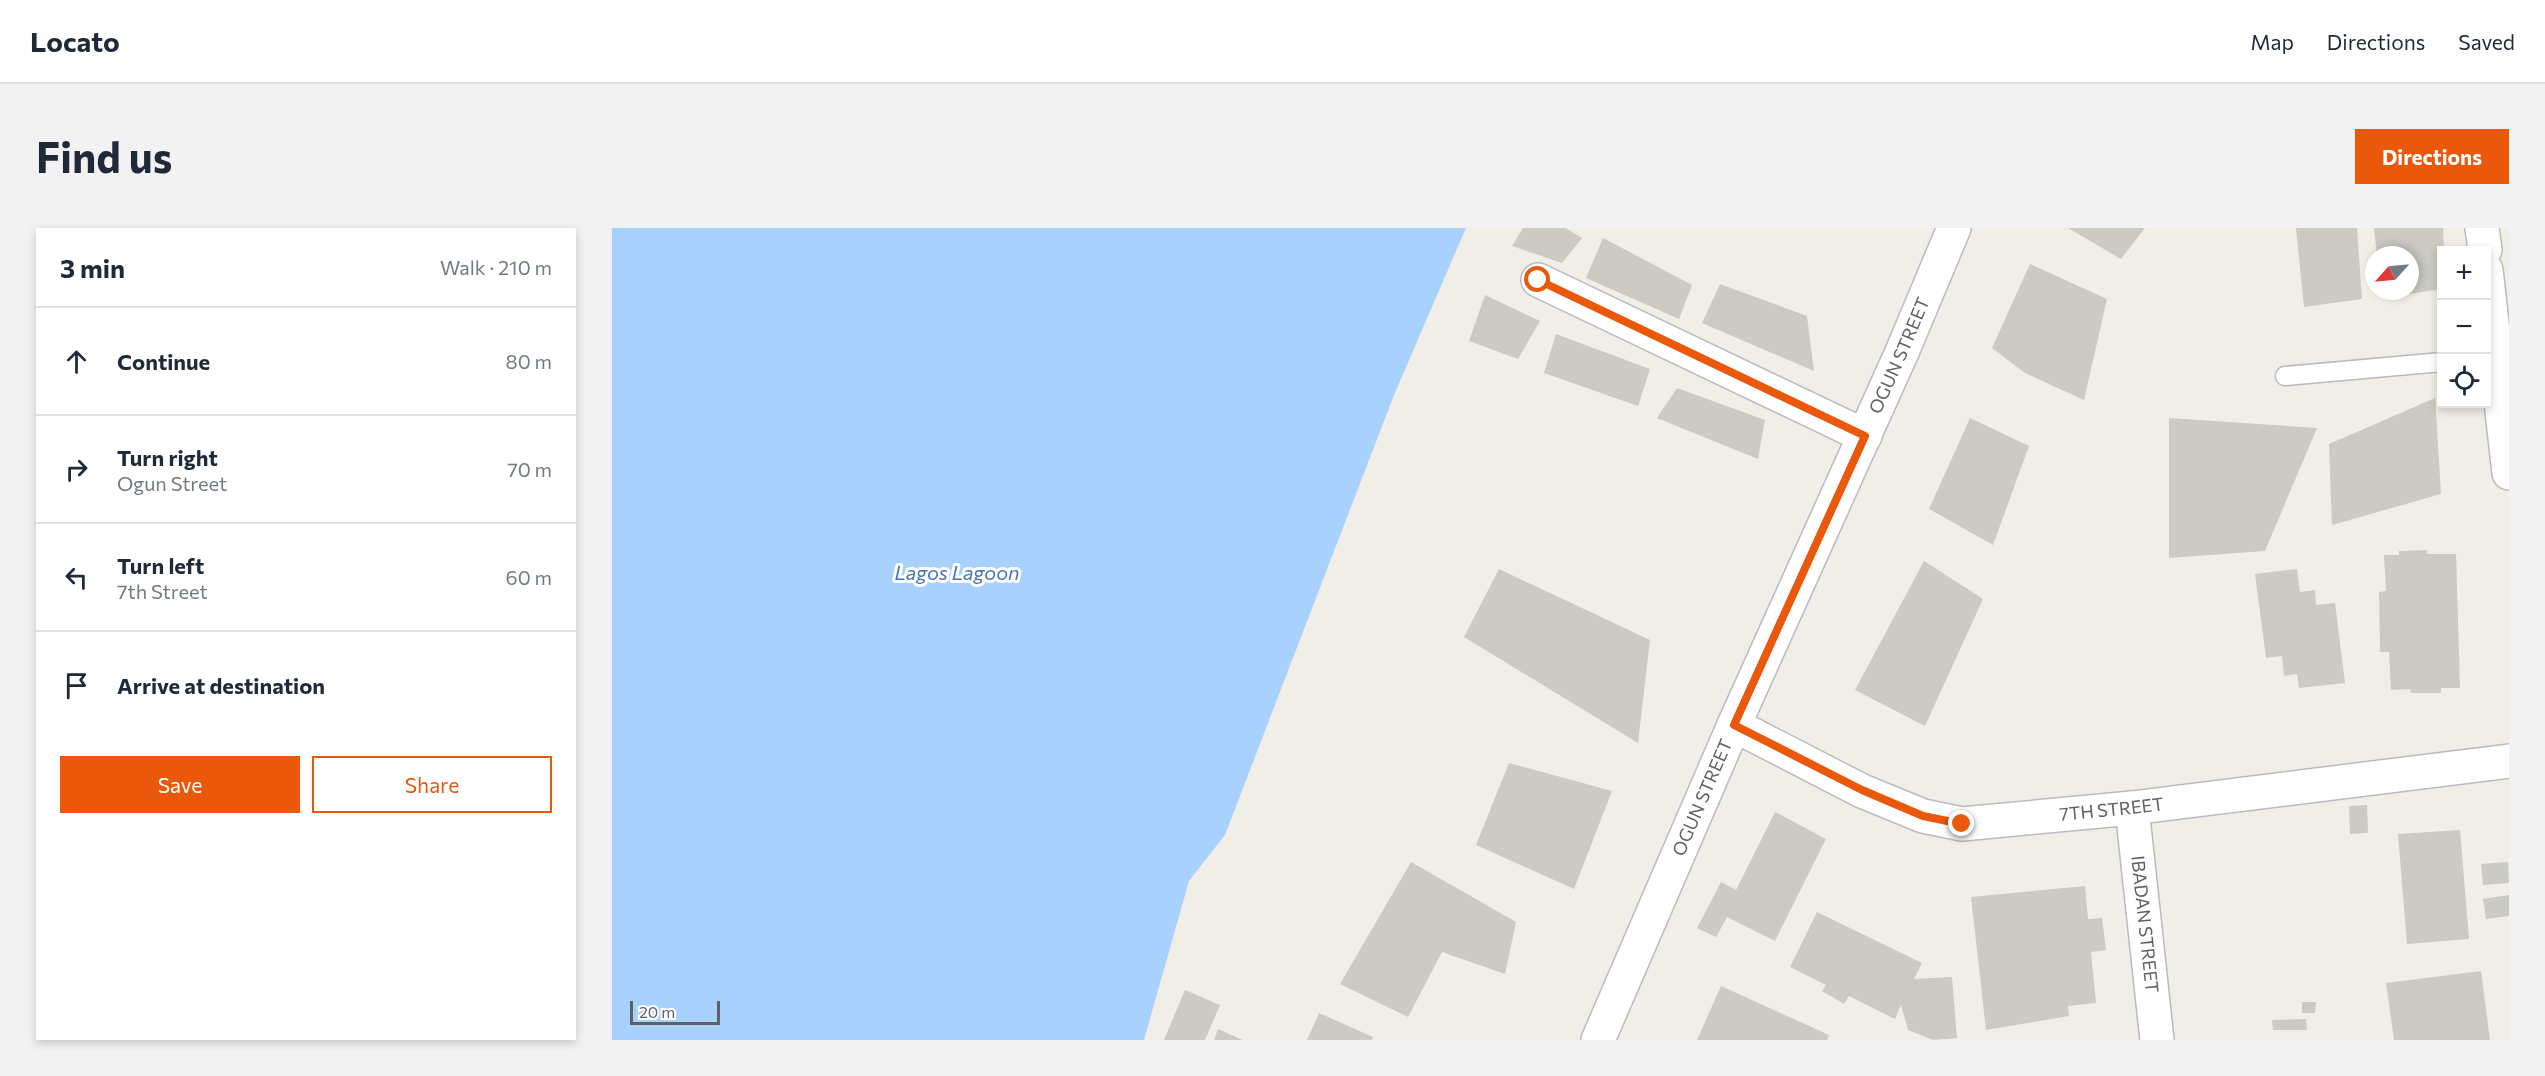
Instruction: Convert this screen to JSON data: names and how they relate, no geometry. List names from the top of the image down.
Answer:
{
  "streets": {
    "street": ["OGUN STREET", "7TH STREET", "IBADAN STREET"]
  },
  "crossings": [
    ["OGUN STREET", "7TH STREET"],
    ["7TH STREET", "IBADAN STREET"]
  ],
  "water": ["Lagos Lagoon"],
  "scale_bar": "20 m",
  "north": "bottom left",
  "page": {
    "header": "Locato",
    "nav": ["Map", "Directions", "Saved"],
    "buttons": [
      "Directions",
      ["Save", "Share"]
    ],
    "title": "Find us",
    "heading": ["3 min", "Walk · 210 m"],
    "map_buttons": ["+", "−"],
    "list": [
      ["Continue", "80 m"],
      ["Turn right", "Ogun Street", "70 m"],
      ["Turn left", "7th Street", "60 m"],
      "Arrive at destination"
    ],
    "scale": "20 m"
  }
}
